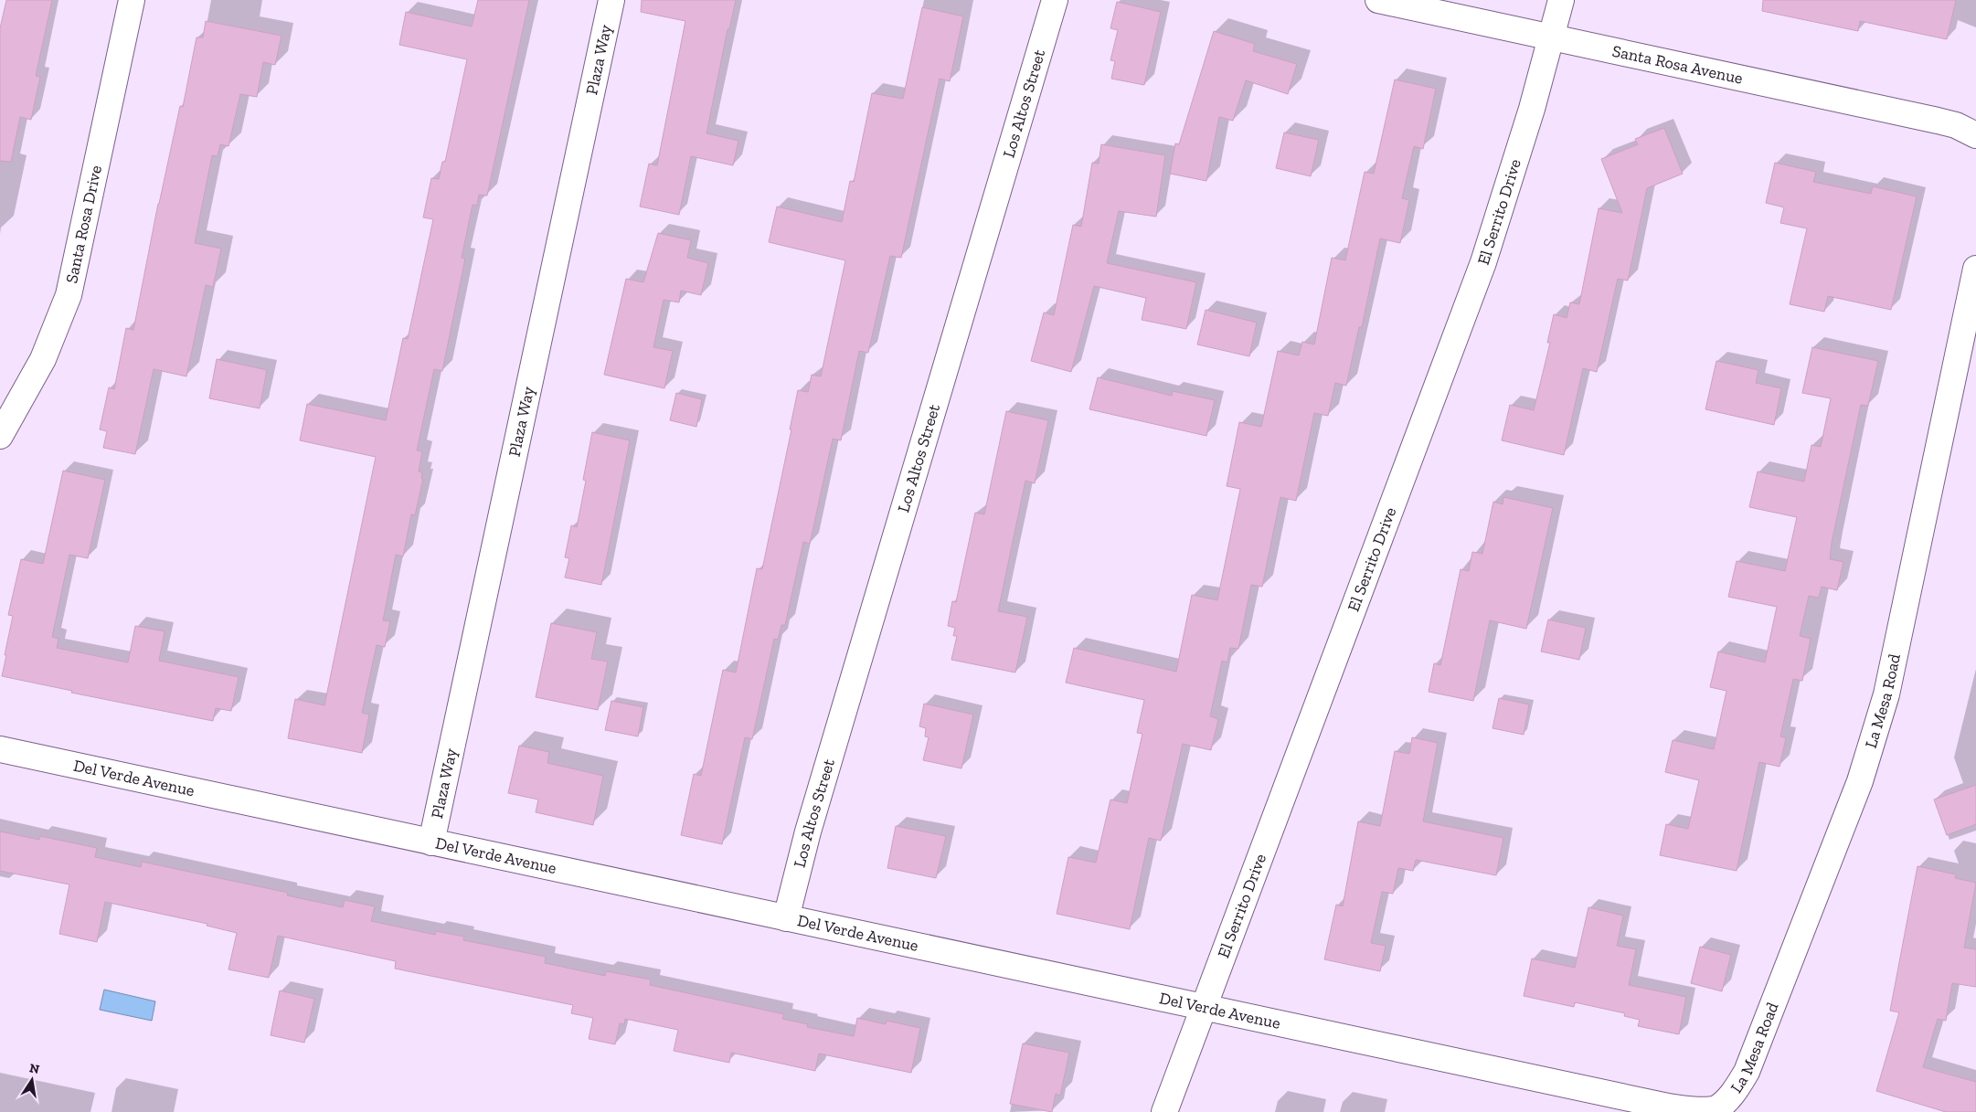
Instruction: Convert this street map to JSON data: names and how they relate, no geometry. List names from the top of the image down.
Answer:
{
  "streets": {
    "street": [
      "Plaza Way",
      "Santa Rosa Avenue",
      "Los Altos Street",
      "El Serrito Drive",
      "Santa Rosa Drive",
      "La Mesa Road",
      "Del Verde Avenue"
    ]
  },
  "crossings": [
    ["Plaza Way", "Del Verde Avenue"],
    ["Santa Rosa Avenue", "El Serrito Drive"],
    ["Los Altos Street", "Del Verde Avenue"],
    ["El Serrito Drive", "Del Verde Avenue"],
    ["La Mesa Road", "Del Verde Avenue"]
  ],
  "north": "top"
}
